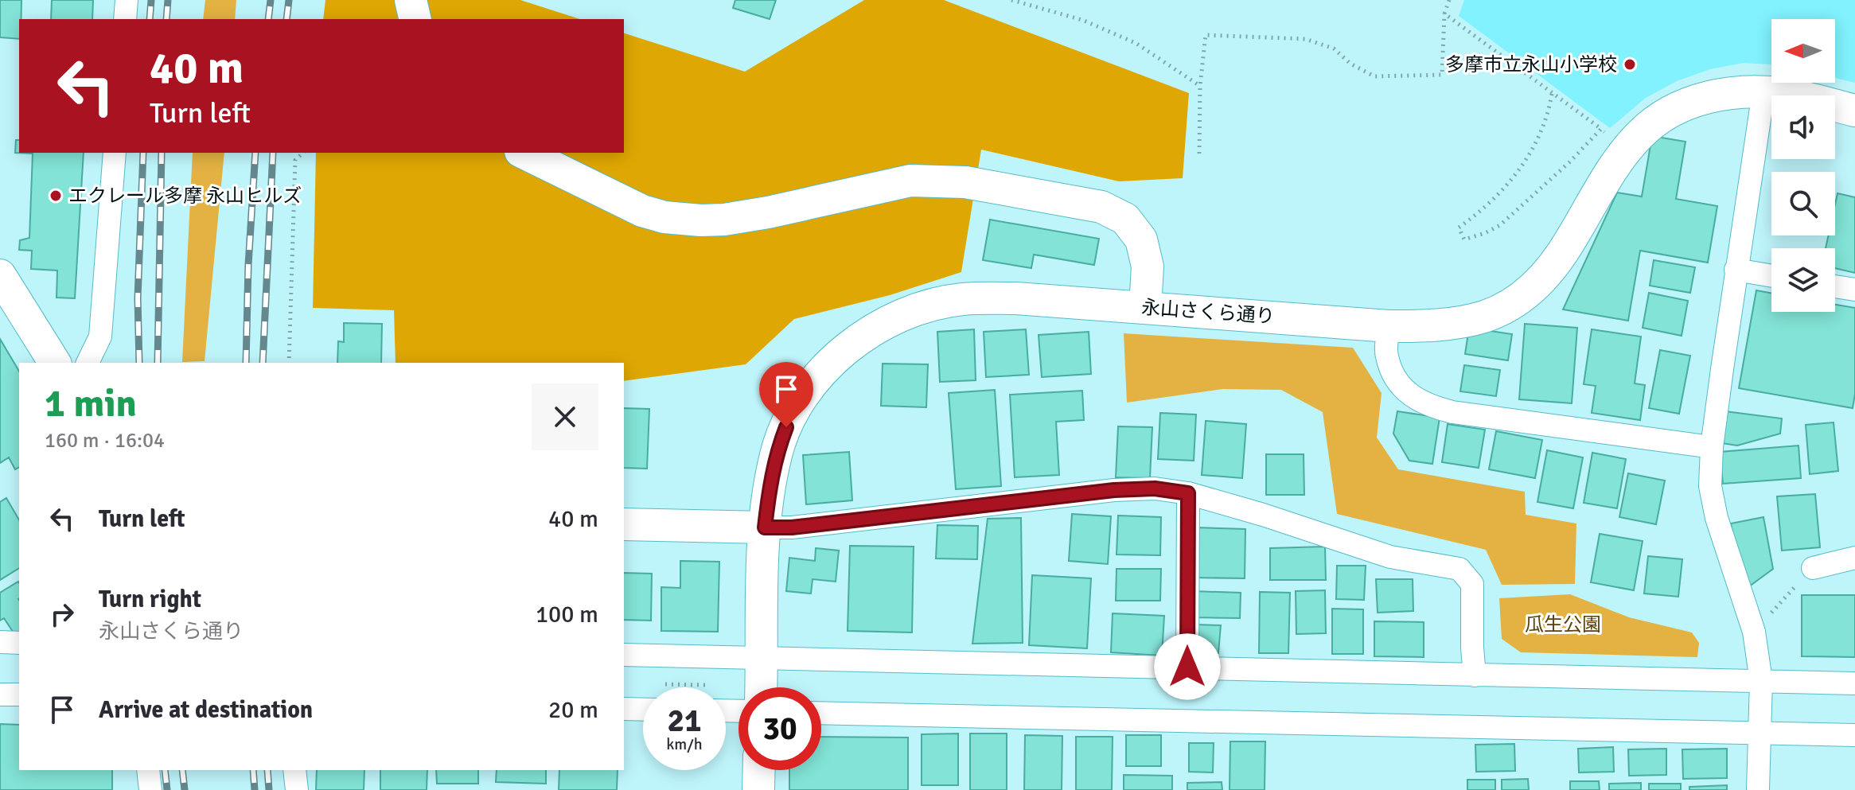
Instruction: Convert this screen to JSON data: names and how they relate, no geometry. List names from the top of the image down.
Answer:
{
  "streets": {
    "street": ["永山さくら通り"]
  },
  "parks": ["瓜生公園"],
  "places": ["多摩市立永山小学校", "エクレール多摩 永山ヒルズ"],
  "north": "left",
  "page": {
    "turn": ["40 m", "Turn left"],
    "heading": ["1 min", "160 m · 16:04"],
    "list": [
      {
        "name": "Turn left",
        "value": "40 m"
      },
      {
        "name": "Turn right",
        "note": "永山さくら通り",
        "value": "100 m"
      },
      {
        "name": "Arrive at destination",
        "value": "20 m"
      }
    ],
    "speed": "21 km/h",
    "limit": "30"
  }
}
